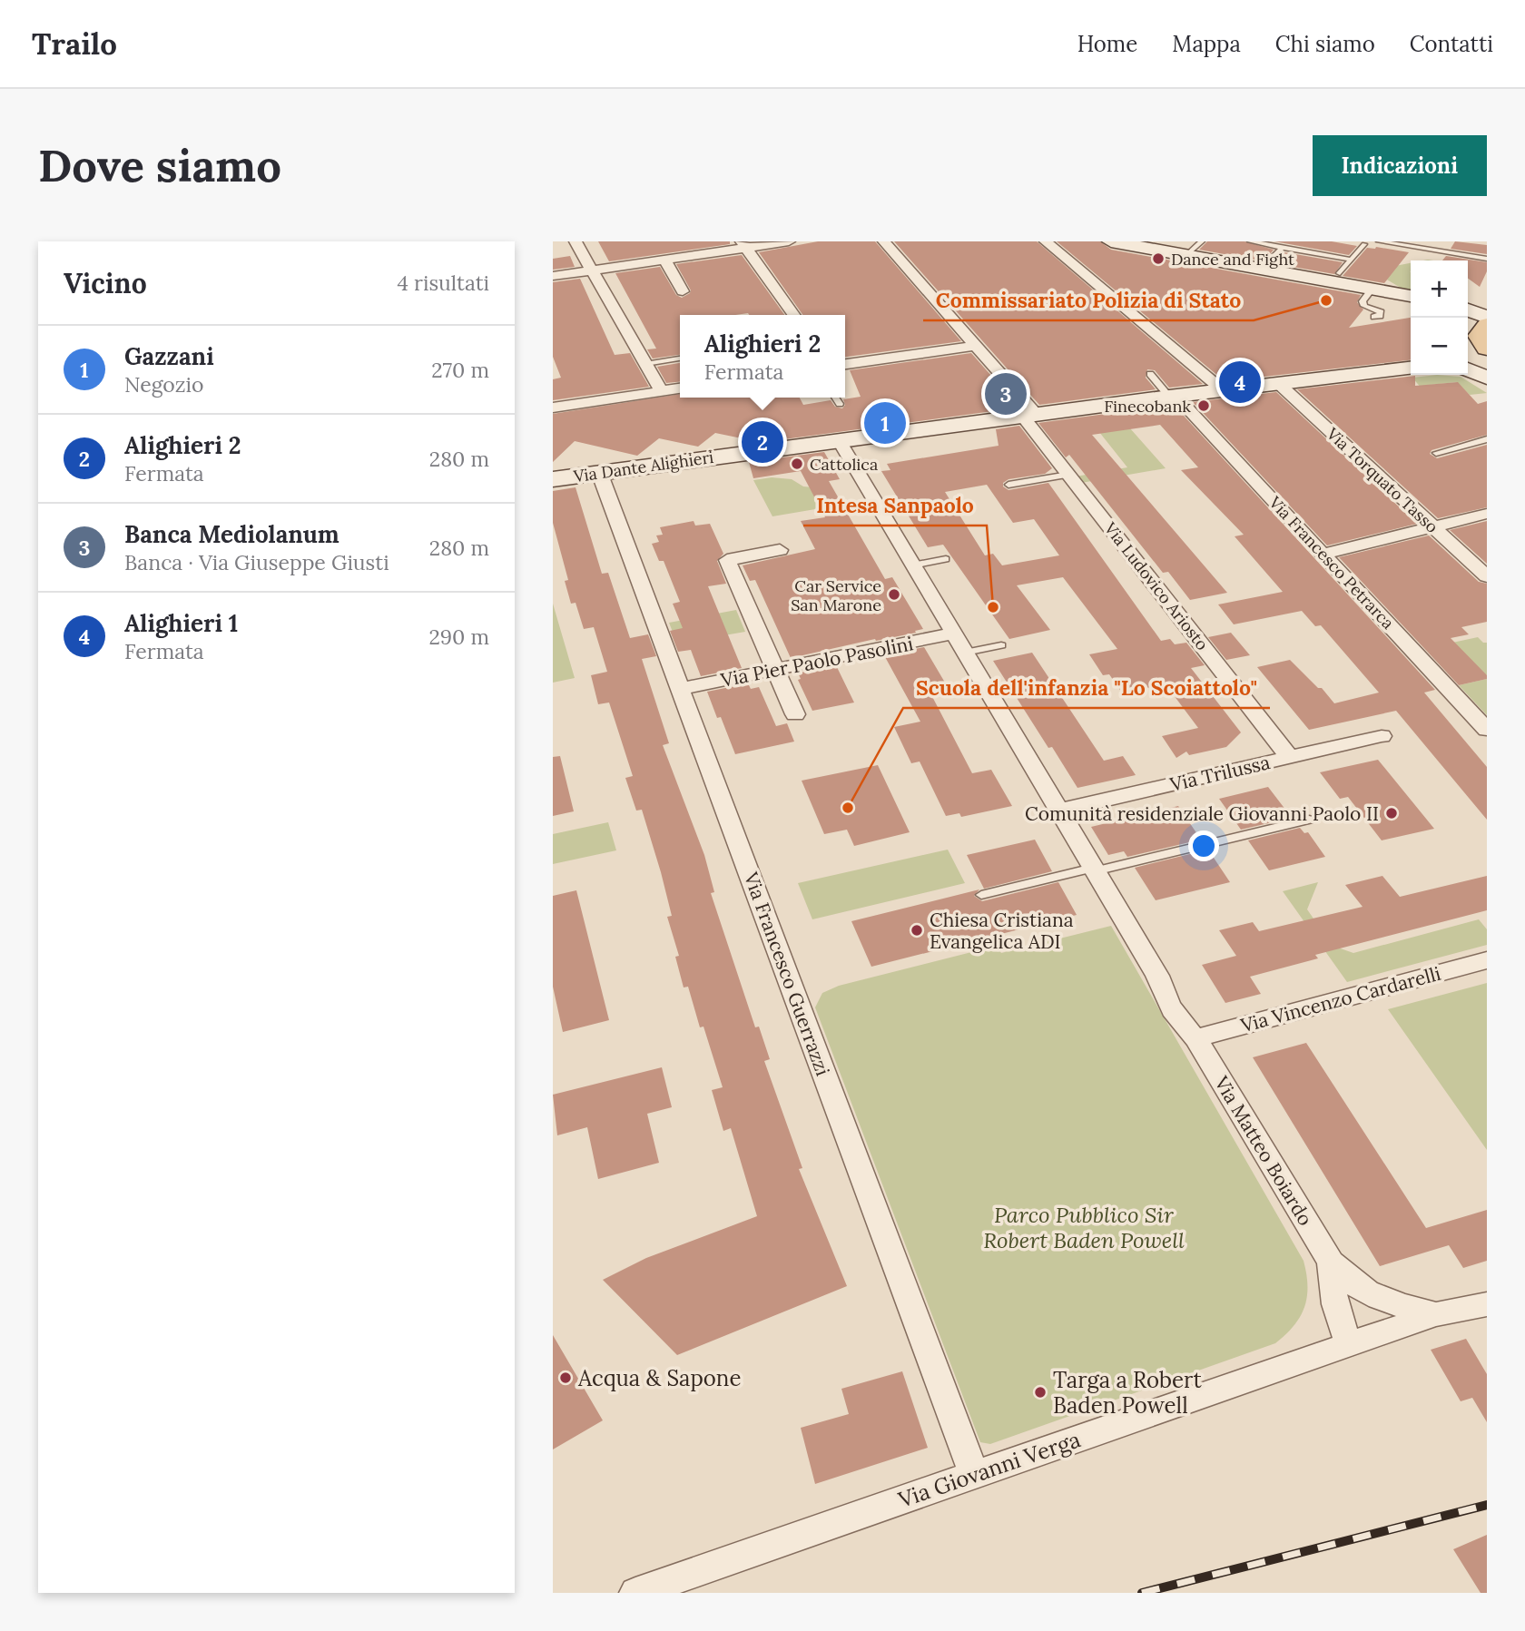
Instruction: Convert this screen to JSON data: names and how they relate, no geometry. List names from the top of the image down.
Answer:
{
  "streets": {
    "main road": ["Via Dante Alighieri"],
    "street": [
      "Via Torquato Tasso",
      "Via Francesco Petrarca",
      "Via Ludovico Ariosto",
      "Via Pier Paolo Pasolini",
      "Via Trilussa",
      "Via Francesco Guerrazzi",
      "Via Vincenzo Cardarelli",
      "Via Matteo Boiardo",
      "Via Giovanni Verga"
    ]
  },
  "crossings": [
    ["Via Dante Alighieri", "Via Torquato Tasso"],
    ["Via Dante Alighieri", "Via Francesco Petrarca"],
    ["Via Dante Alighieri", "Via Ludovico Ariosto"],
    ["Via Dante Alighieri", "Via Francesco Guerrazzi"],
    ["Via Dante Alighieri", "Via Matteo Boiardo"],
    ["Via Ludovico Ariosto", "Via Trilussa"],
    ["Via Pier Paolo Pasolini", "Via Francesco Guerrazzi"],
    ["Via Pier Paolo Pasolini", "Via Matteo Boiardo"],
    ["Via Trilussa", "Via Matteo Boiardo"],
    ["Via Francesco Guerrazzi", "Via Giovanni Verga"],
    ["Via Vincenzo Cardarelli", "Via Matteo Boiardo"],
    ["Via Matteo Boiardo", "Via Giovanni Verga"]
  ],
  "parks": ["Parco Pubblico Sir Robert Baden Powell"],
  "places": [
    "Dance and Fight",
    "Commissariato Polizia di Stato",
    "Finecobank",
    "Cattolica",
    "Car Service San Marone",
    "Intesa Sanpaolo",
    "Scuola dell'infanzia \"Lo Scoiattolo\"",
    "Comunità residenziale Giovanni Paolo II",
    "Chiesa Cristiana Evangelica ADI",
    "Acqua & Sapone",
    "Targa a Robert Baden Powell"
  ],
  "page": {
    "header": "Trailo",
    "nav": [
      "Home",
      "Mappa",
      "Chi siamo",
      "Contatti"
    ],
    "buttons": "Indicazioni",
    "title": "Dove siamo",
    "heading": ["Vicino", "4 risultati"],
    "map_buttons": ["+", "−"],
    "popup": ["Alighieri 2", "Fermata"],
    "list": [
      {
        "mark": "1",
        "name": "Gazzani",
        "note": "Negozio",
        "value": "270 m"
      },
      {
        "mark": "2",
        "name": "Alighieri 2",
        "note": "Fermata",
        "value": "280 m"
      },
      {
        "mark": "3",
        "name": "Banca Mediolanum",
        "note": "Banca · Via Giuseppe Giusti",
        "value": "280 m"
      },
      {
        "mark": "4",
        "name": "Alighieri 1",
        "note": "Fermata",
        "value": "290 m"
      }
    ],
    "pins": [
      "4",
      "3",
      "1",
      "2"
    ]
  }
}
